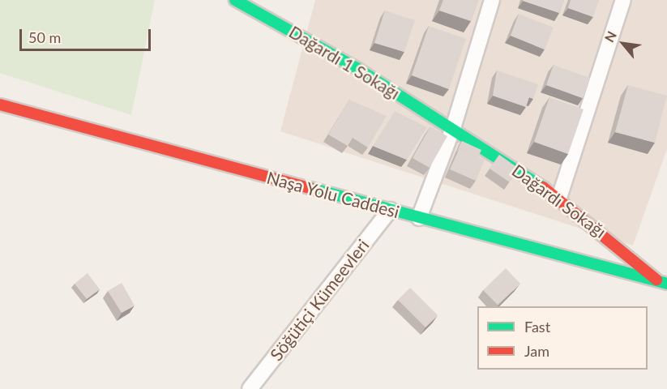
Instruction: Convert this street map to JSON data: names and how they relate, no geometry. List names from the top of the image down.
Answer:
{
  "streets": {
    "main road": ["Dağardı 1 Sokağı", "Naşa Yolu Caddesi", "Dağardı Sokağı"],
    "street": ["Söğütiçi Kümeevleri"]
  },
  "crossings": [
    ["Dağardı 1 Sokağı", "Dağardı Sokağı"],
    ["Naşa Yolu Caddesi", "Dağardı Sokağı"],
    ["Naşa Yolu Caddesi", "Söğütiçi Kümeevleri"]
  ],
  "legend": ["Fast", "Jam"],
  "scale_bar": "50 m",
  "north": "top left"
}
